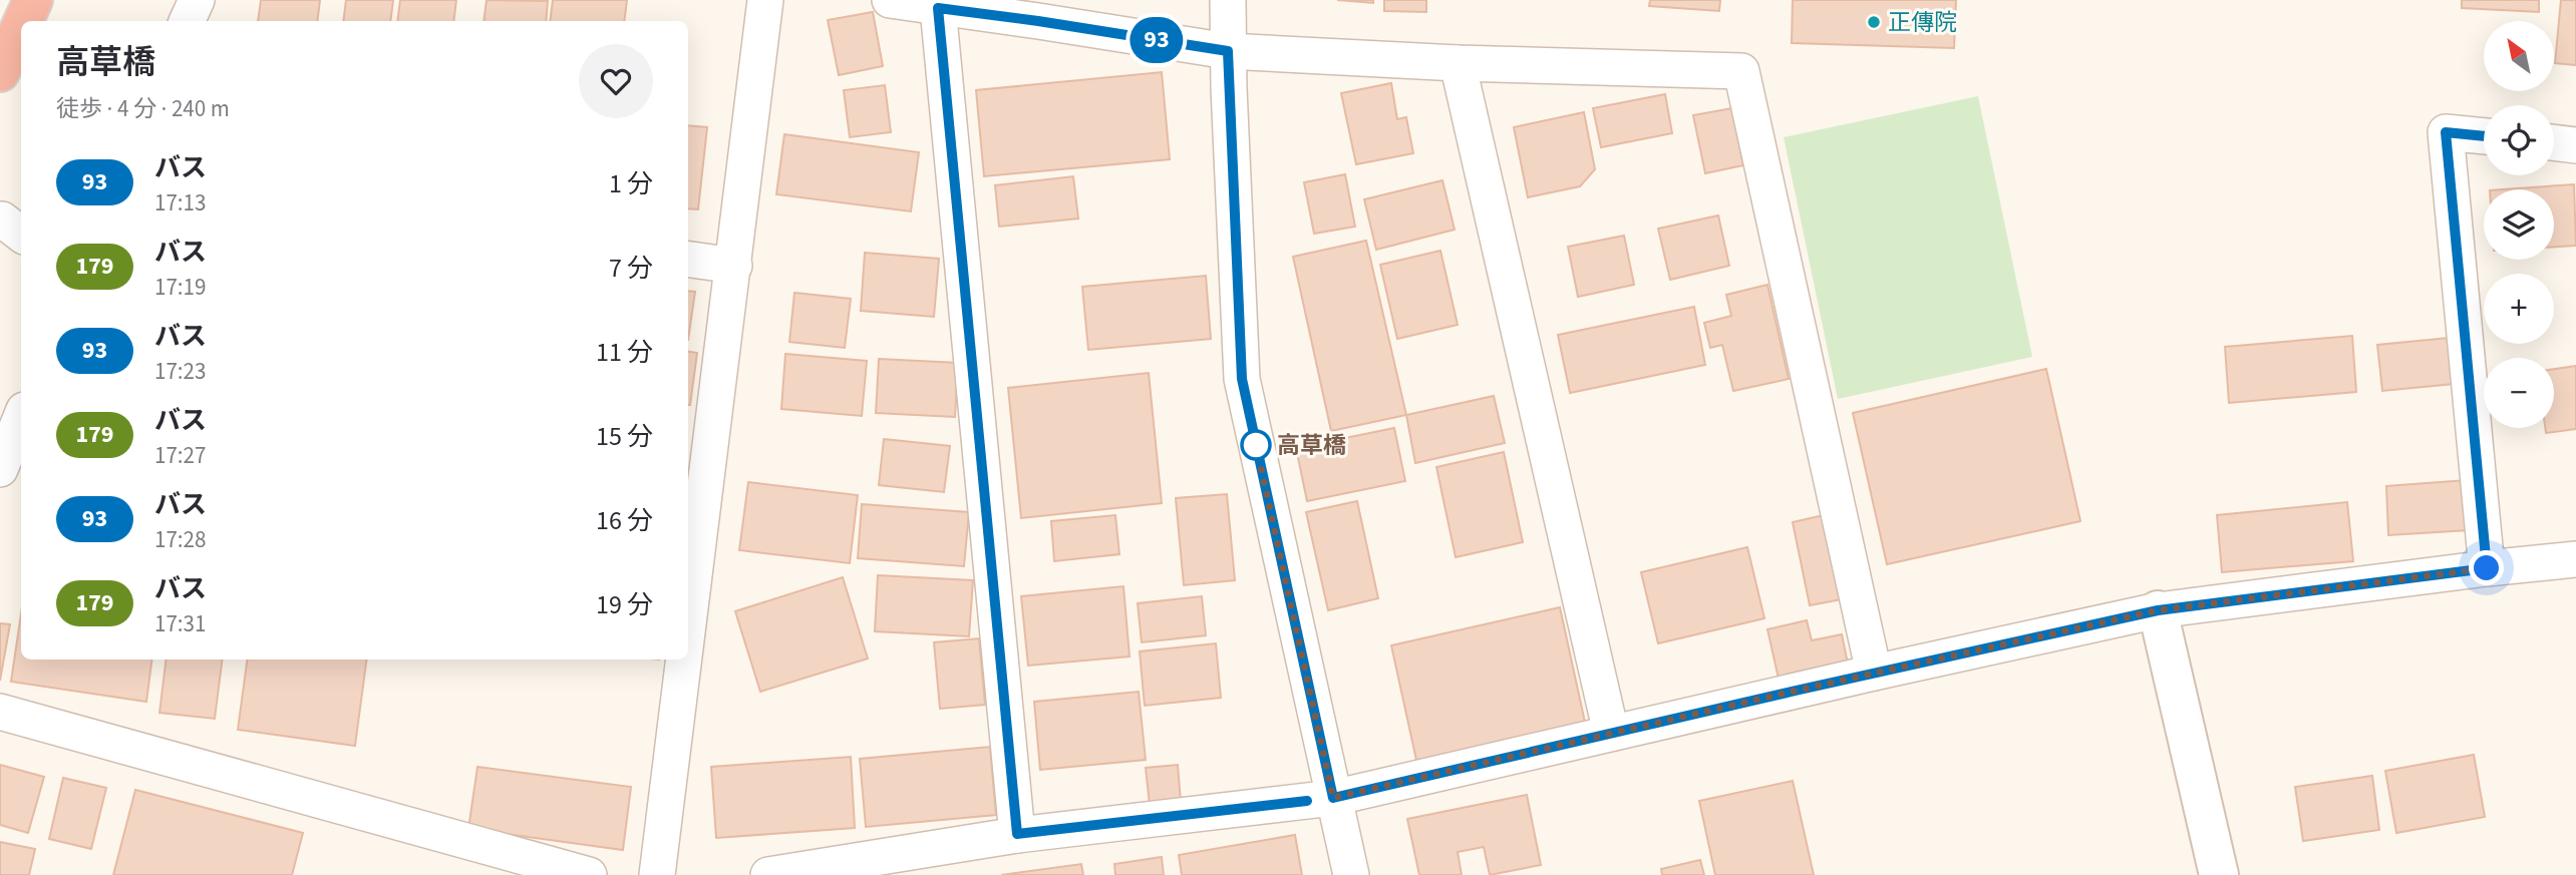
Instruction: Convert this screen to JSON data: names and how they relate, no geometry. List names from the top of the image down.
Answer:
{
  "places": ["正傳院", "高草橋"],
  "lines": ["bus line 93"],
  "north": "top left",
  "page": {
    "on_map": "93",
    "map_buttons": ["+", "−"],
    "heading": ["高草橋", "徒歩 · 4 分 · 240 m"],
    "list": [
      {
        "mark": "93",
        "name": "バス",
        "note": "17:13",
        "value": "1 分"
      },
      {
        "mark": "179",
        "name": "バス",
        "note": "17:19",
        "value": "7 分"
      },
      {
        "mark": "93",
        "name": "バス",
        "note": "17:23",
        "value": "11 分"
      },
      {
        "mark": "179",
        "name": "バス",
        "note": "17:27",
        "value": "15 分"
      },
      {
        "mark": "93",
        "name": "バス",
        "note": "17:28",
        "value": "16 分"
      },
      {
        "mark": "179",
        "name": "バス",
        "note": "17:31",
        "value": "19 分"
      }
    ]
  }
}
